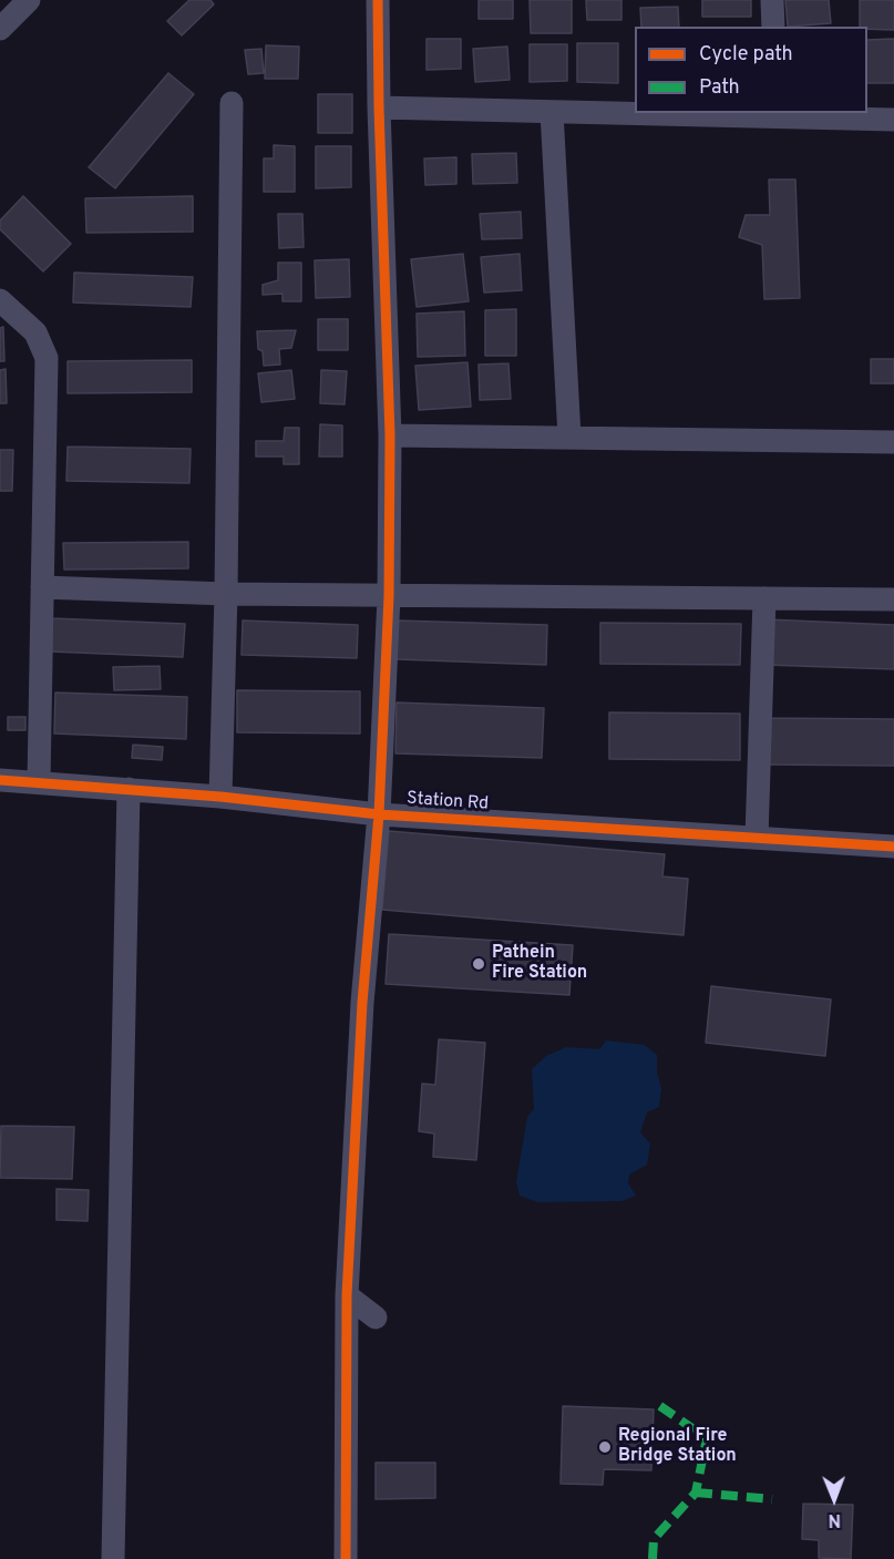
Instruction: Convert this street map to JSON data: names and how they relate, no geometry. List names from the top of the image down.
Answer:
{
  "streets": {
    "street": ["Station Rd"]
  },
  "places": ["Pathein Fire Station", "Regional Fire Bridge Station"],
  "legend": ["Cycle path", "Path"],
  "north": "bottom"
}
